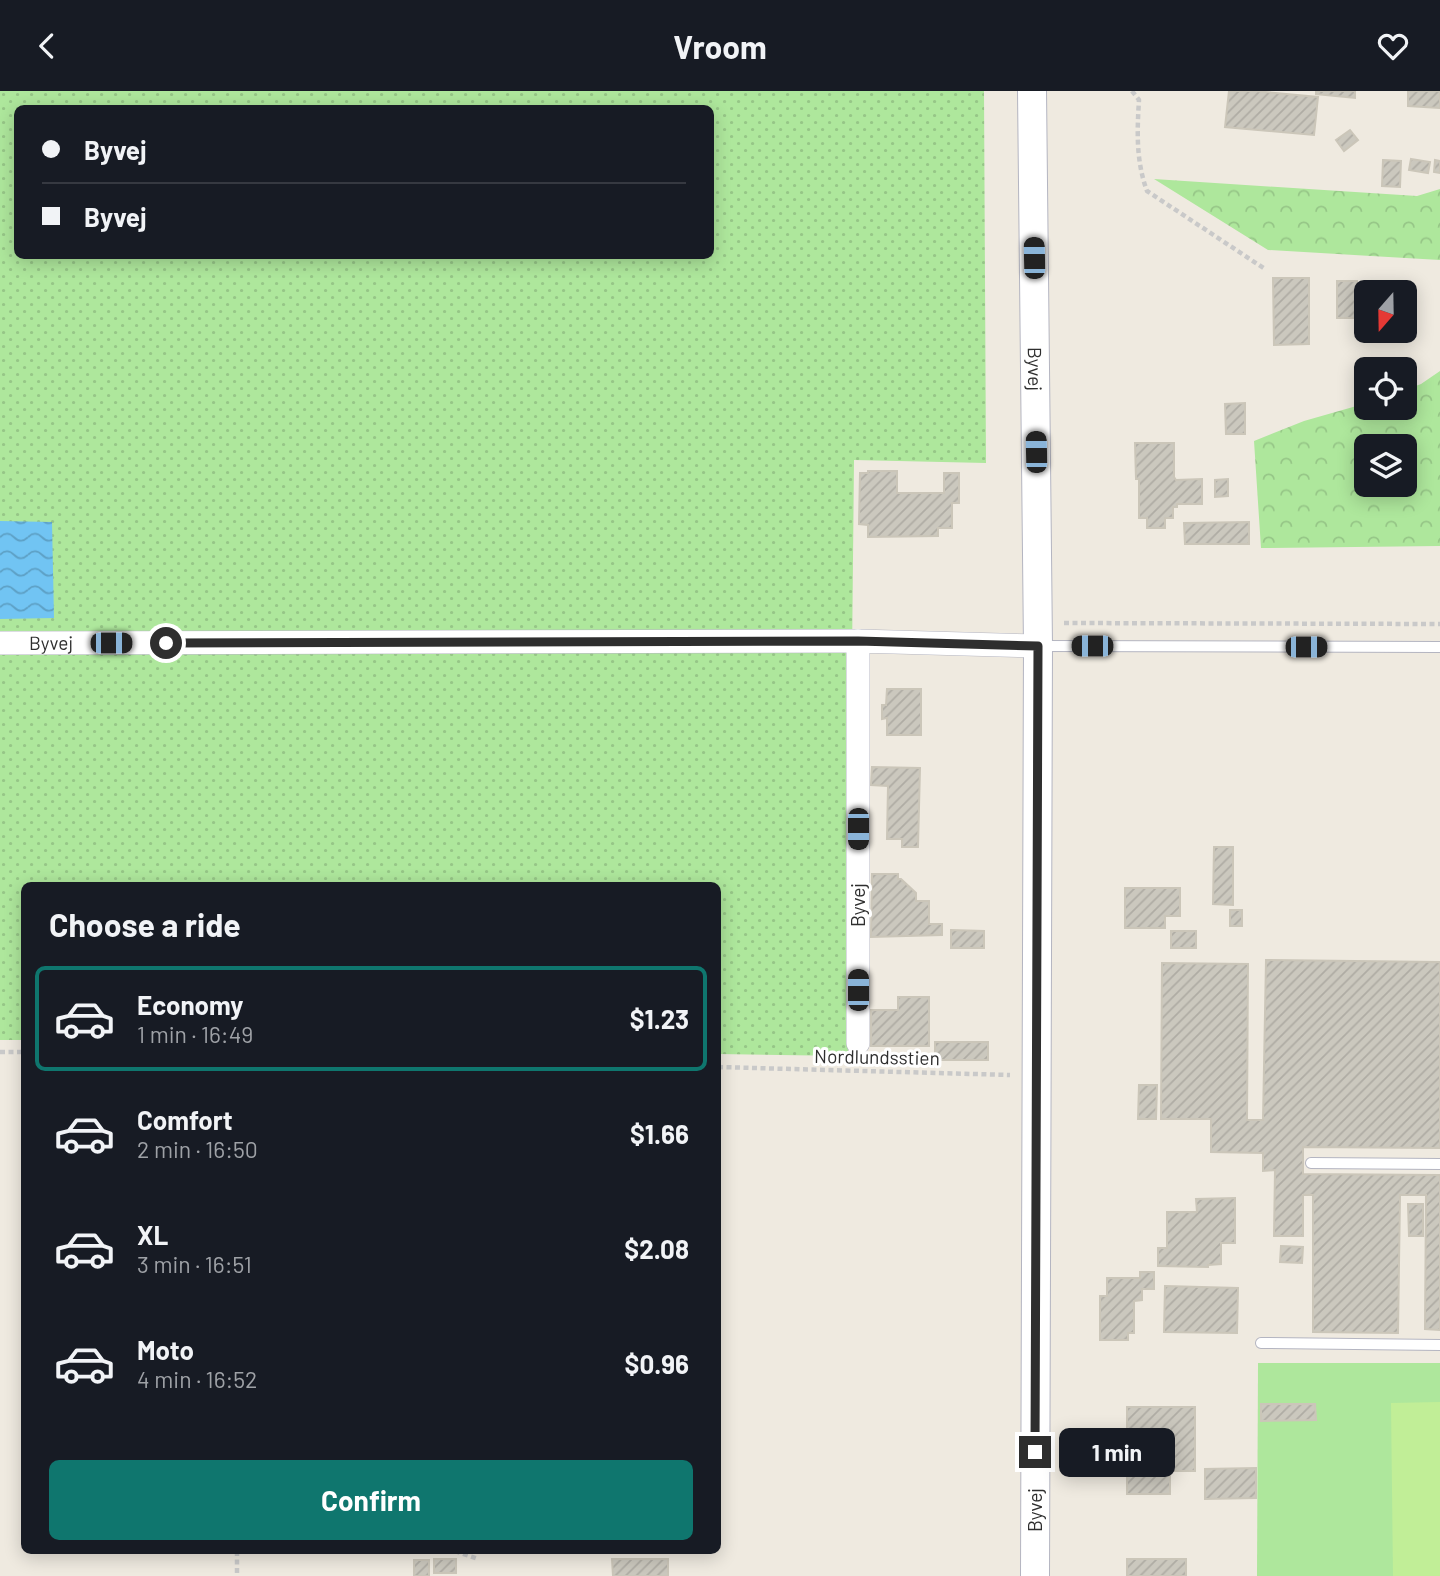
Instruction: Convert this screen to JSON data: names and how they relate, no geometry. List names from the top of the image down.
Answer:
{
  "streets": {
    "street": ["Byvej"],
    "path": ["Nordlundsstien"]
  },
  "crossings": [
    ["Byvej", "Nordlundsstien"]
  ],
  "north": "bottom",
  "page": {
    "header": "Vroom",
    "banner": ["Byvej", "Byvej"],
    "heading": "Choose a ride",
    "list": [
      {
        "name": "Economy",
        "note": "1 min · 16:49",
        "value": "$1.23"
      },
      {
        "name": "Comfort",
        "note": "2 min · 16:50",
        "value": "$1.66"
      },
      {
        "name": "XL",
        "note": "3 min · 16:51",
        "value": "$2.08"
      },
      {
        "name": "Moto",
        "note": "4 min · 16:52",
        "value": "$0.96"
      }
    ],
    "bubble": "1 min",
    "buttons": "Confirm"
  }
}
